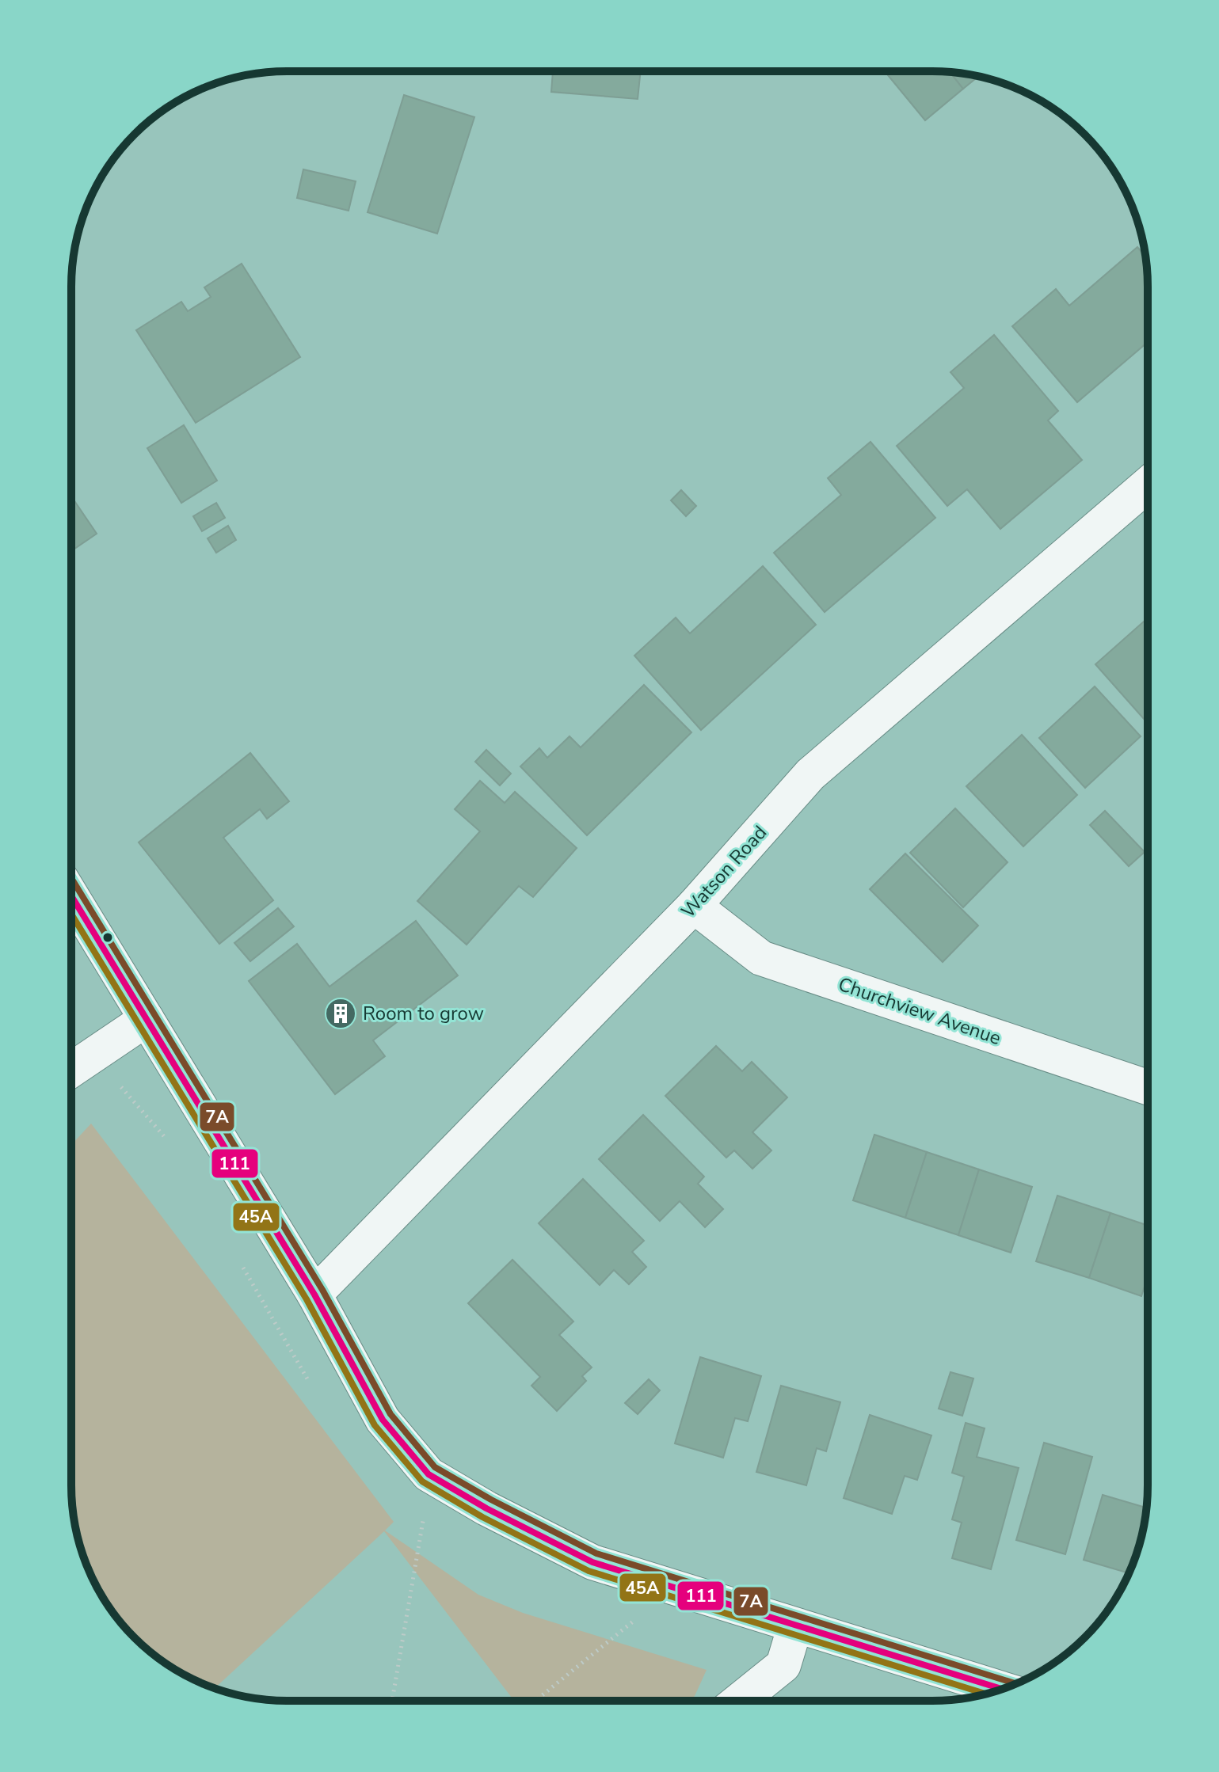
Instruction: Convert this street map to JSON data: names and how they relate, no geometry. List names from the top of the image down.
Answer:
{
  "streets": {
    "street": ["Watson Road", "Churchview Avenue"]
  },
  "crossings": [
    ["Watson Road", "Churchview Avenue"]
  ],
  "places": {
    "building": ["Room to grow"]
  },
  "lines": ["transit line 7A", "transit line 111", "transit line 45A"]
}
